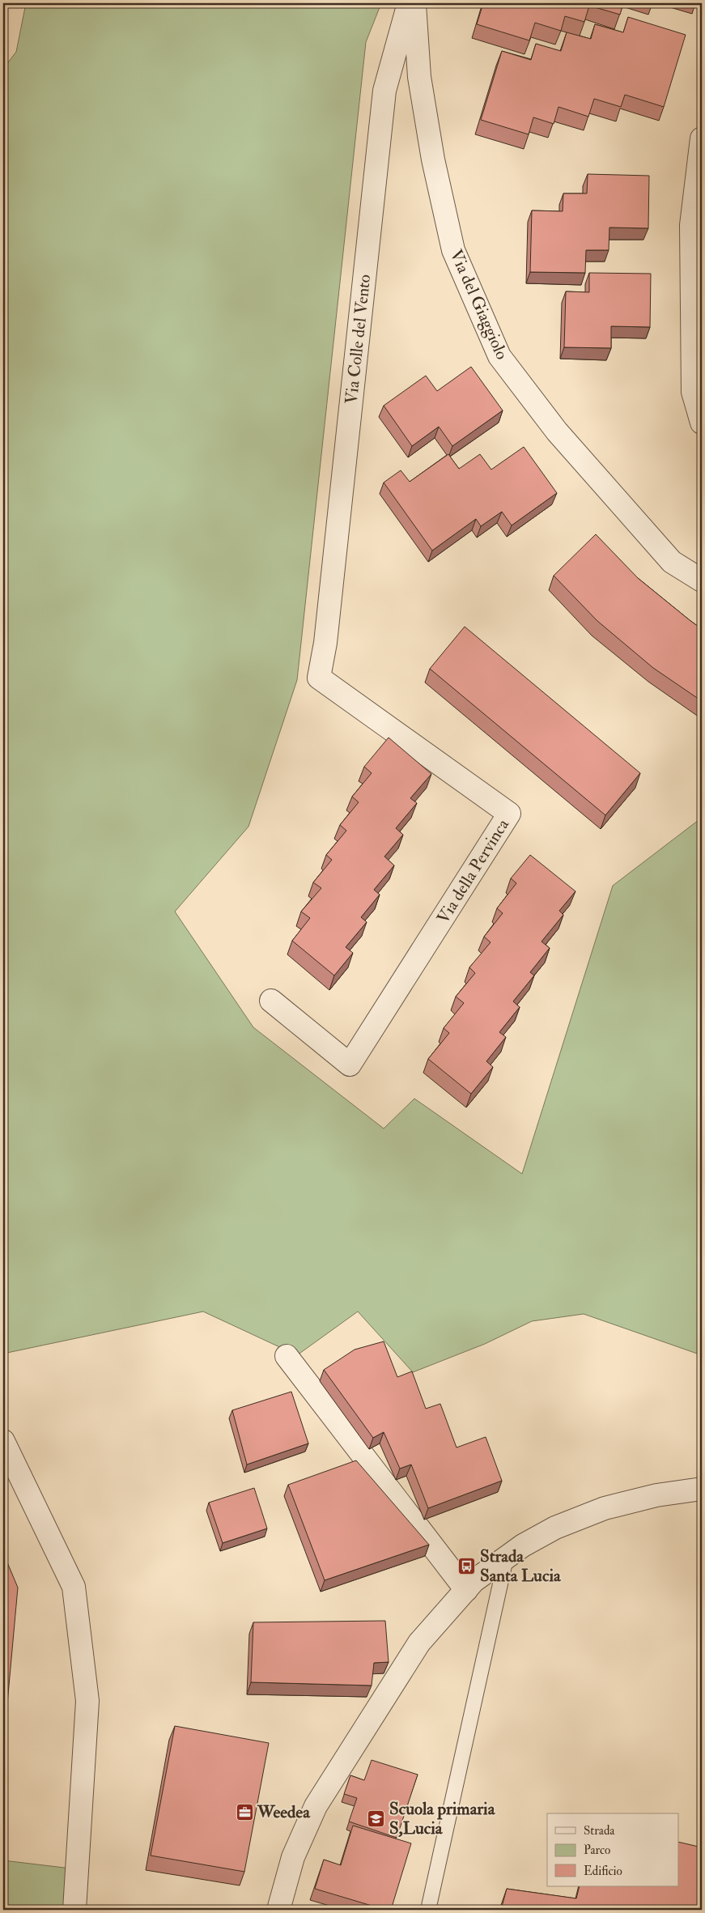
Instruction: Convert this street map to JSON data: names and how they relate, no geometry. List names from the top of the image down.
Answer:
{
  "streets": {
    "street": ["Via del Giaggiolo", "Via Colle del Vento", "Via della Pervinca"]
  },
  "crossings": [
    ["Via Colle del Vento", "Via della Pervinca"]
  ],
  "places": {
    "bus stop": ["Strada Santa Lucia"],
    "office": ["Weedea"],
    "school or university": ["Scuola primaria S,Lucia"]
  },
  "legend": ["Strada", "Parco", "Edificio"]
}
